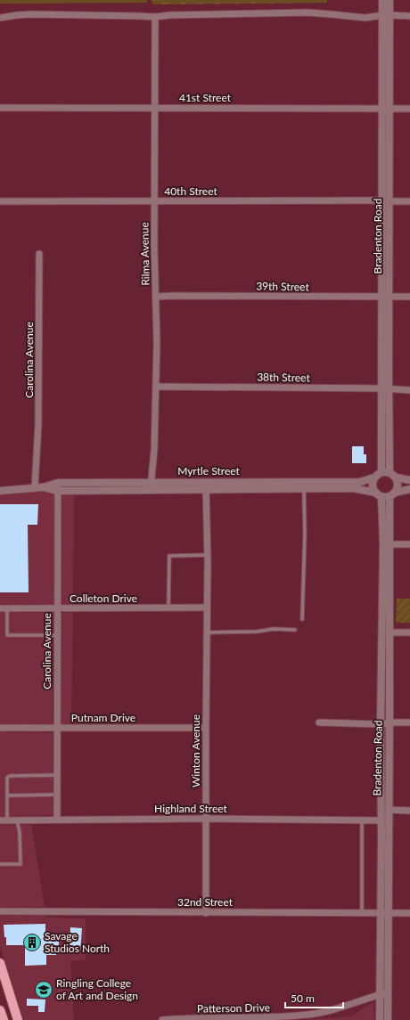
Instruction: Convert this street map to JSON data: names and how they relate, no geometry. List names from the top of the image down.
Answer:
{
  "streets": {
    "street": [
      "41st Street",
      "40th Street",
      "Bradenton Road",
      "Rilma Avenue",
      "39th Street",
      "Carolina Avenue",
      "38th Street",
      "Myrtle Street",
      "Colleton Drive",
      "Putnam Drive",
      "Winton Avenue",
      "Highland Street",
      "32nd Street",
      "Patterson Drive"
    ]
  },
  "crossings": [
    ["41st Street", "Bradenton Road"],
    ["41st Street", "Rilma Avenue"],
    ["40th Street", "Bradenton Road"],
    ["40th Street", "Rilma Avenue"],
    ["Bradenton Road", "39th Street"],
    ["Bradenton Road", "38th Street"],
    ["Bradenton Road", "Myrtle Street"],
    ["Bradenton Road", "Highland Street"],
    ["Bradenton Road", "32nd Street"],
    ["Bradenton Road", "Patterson Drive"],
    ["Rilma Avenue", "39th Street"],
    ["Rilma Avenue", "38th Street"],
    ["Rilma Avenue", "Myrtle Street"],
    ["Carolina Avenue", "Myrtle Street"],
    ["Carolina Avenue", "Colleton Drive"],
    ["Carolina Avenue", "Putnam Drive"],
    ["Carolina Avenue", "Highland Street"],
    ["Myrtle Street", "Winton Avenue"],
    ["Colleton Drive", "Winton Avenue"],
    ["Putnam Drive", "Winton Avenue"],
    ["Winton Avenue", "Highland Street"],
    ["Winton Avenue", "32nd Street"]
  ],
  "places": {
    "building": ["Savage Studios North"],
    "school or university": ["Ringling College of Art and Design"]
  },
  "scale_bar": "50 m"
}
